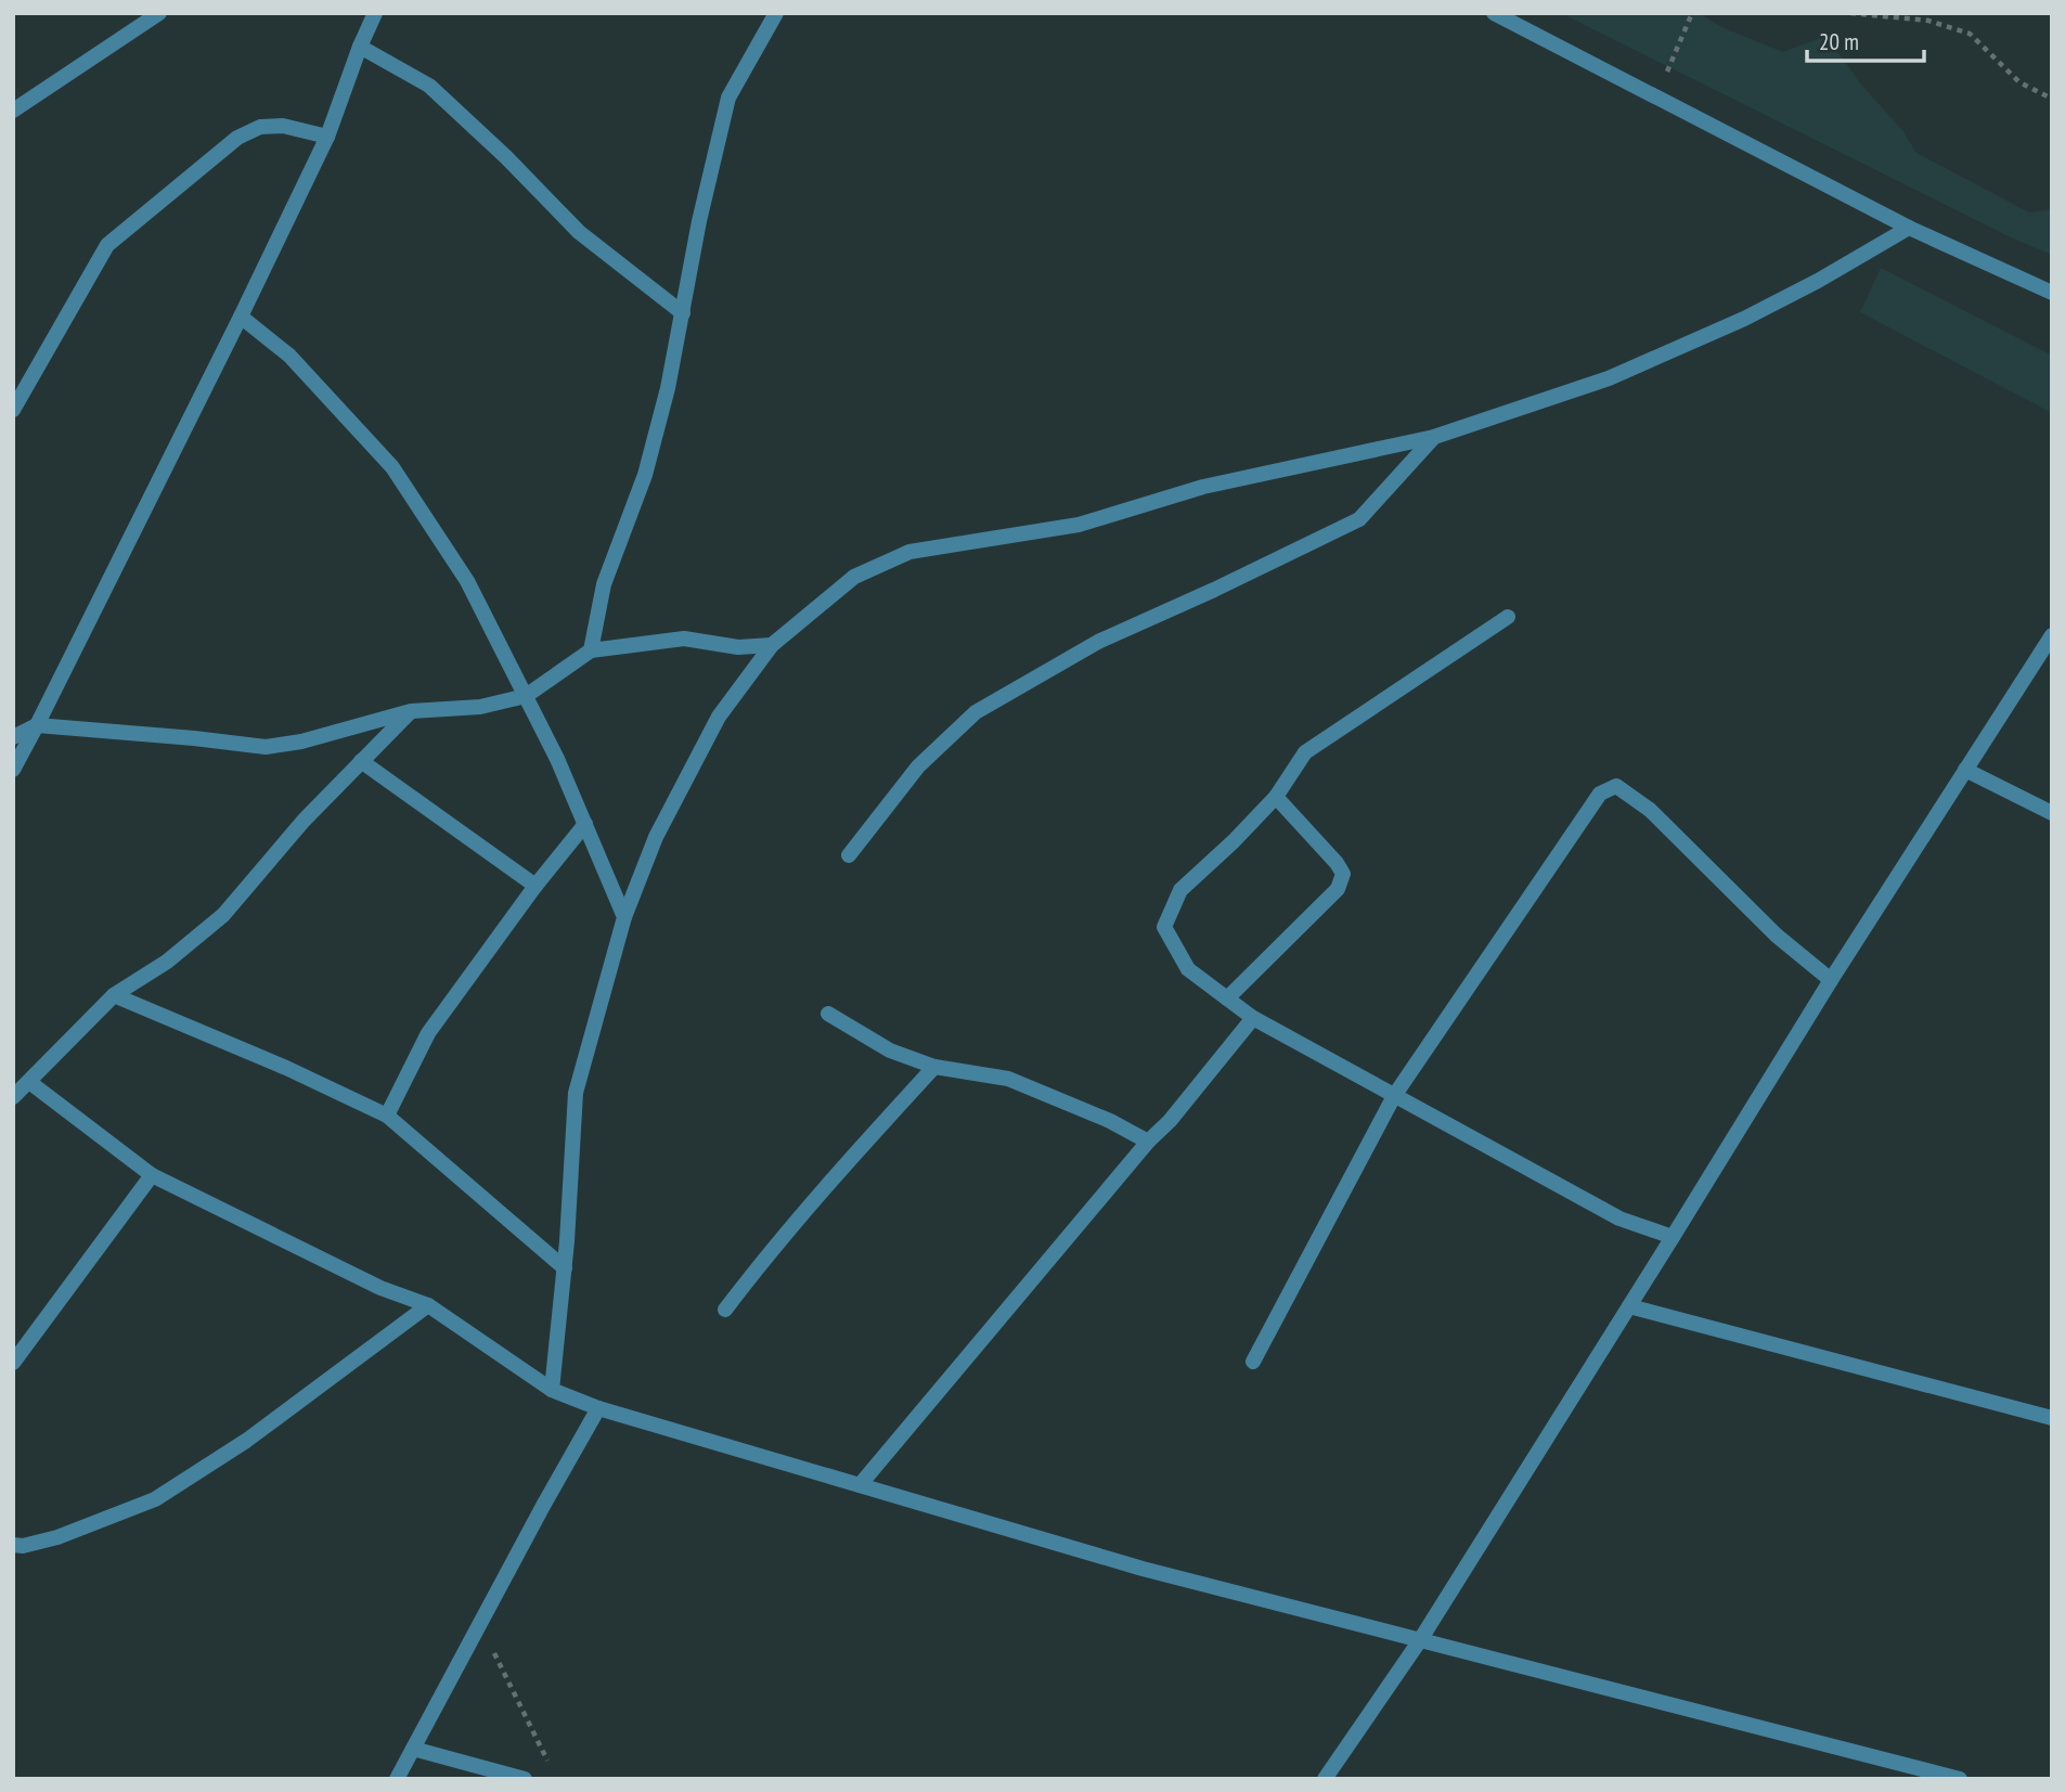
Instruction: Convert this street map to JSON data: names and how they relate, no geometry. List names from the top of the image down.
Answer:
{
  "scale_bar": "20 m"
}
